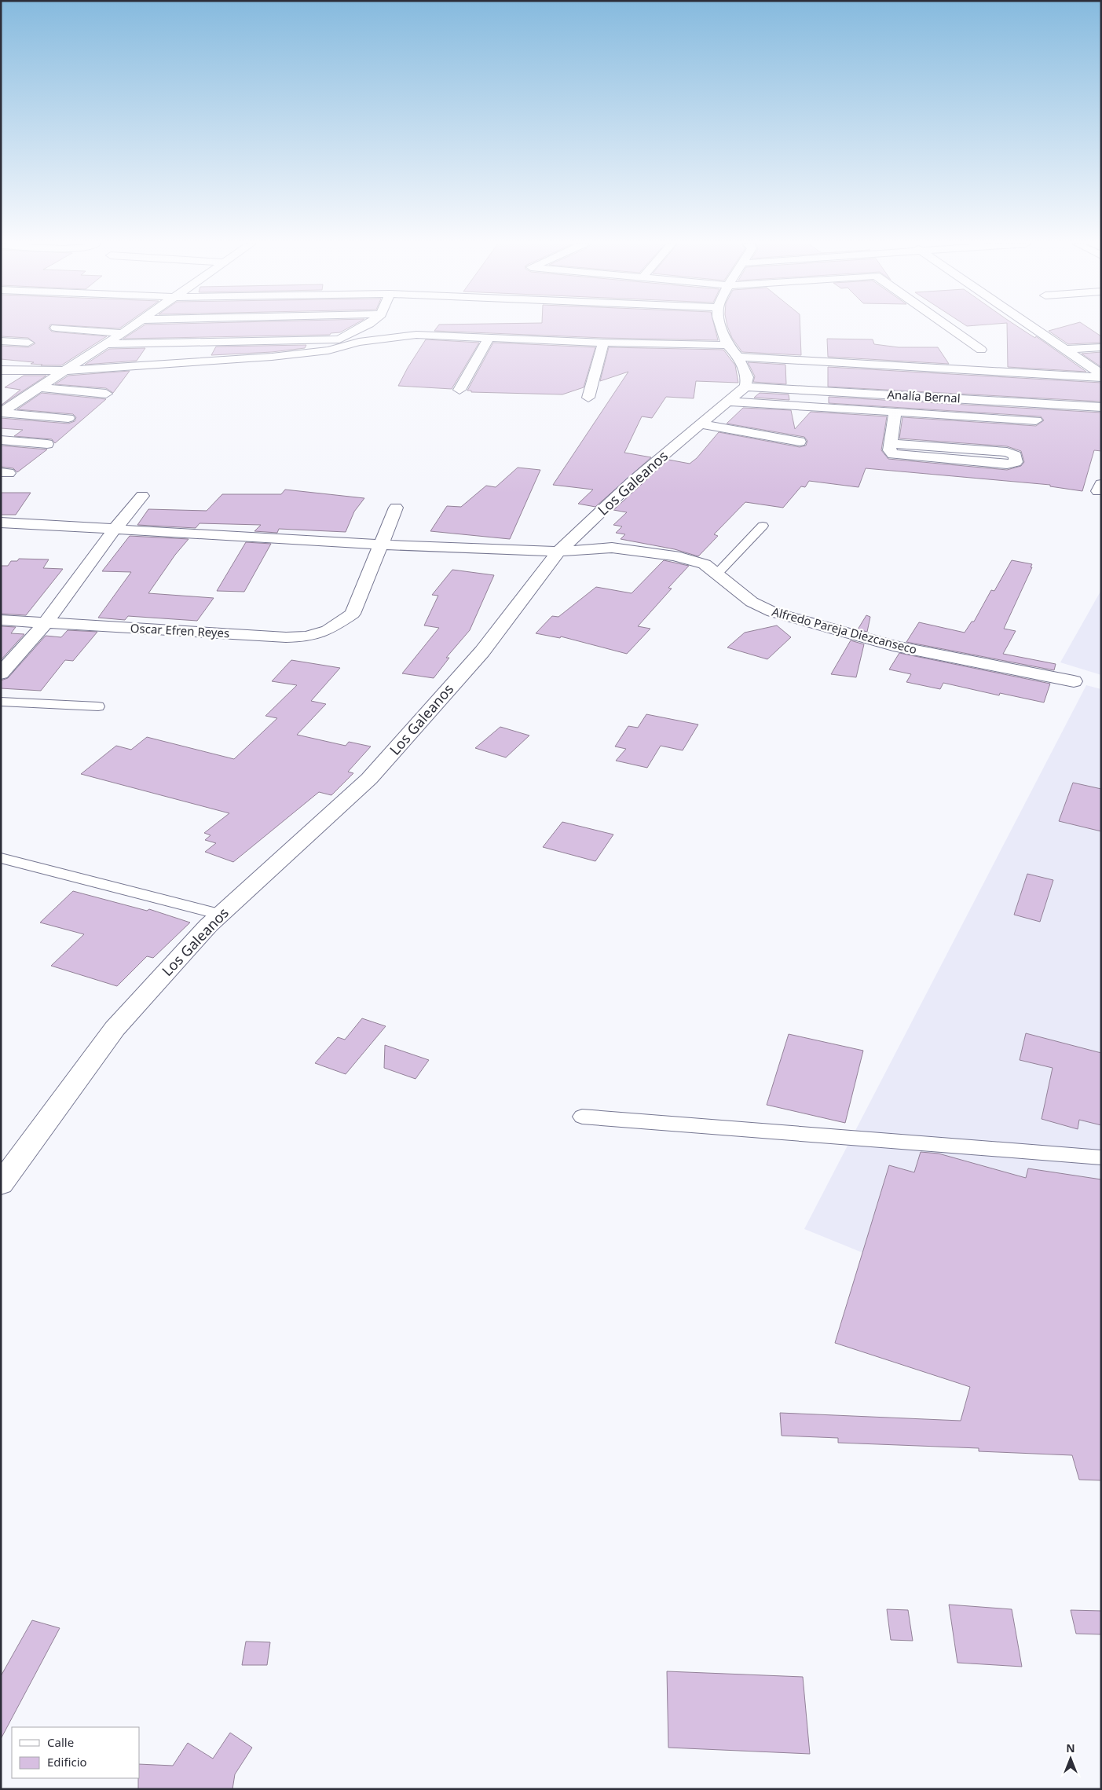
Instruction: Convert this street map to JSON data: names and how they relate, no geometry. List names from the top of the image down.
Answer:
{
  "streets": {
    "street": [
      "Analía Bernal",
      "Los Galeanos",
      "Oscar Efren Reyes",
      "Alfredo Pareja Diezcanseco"
    ]
  },
  "crossings": [
    ["Analía Bernal", "Los Galeanos"],
    ["Los Galeanos", "Alfredo Pareja Diezcanseco"],
    ["Oscar Efren Reyes", "Alfredo Pareja Diezcanseco"]
  ],
  "legend": ["Calle", "Edificio"],
  "north": "top"
}
